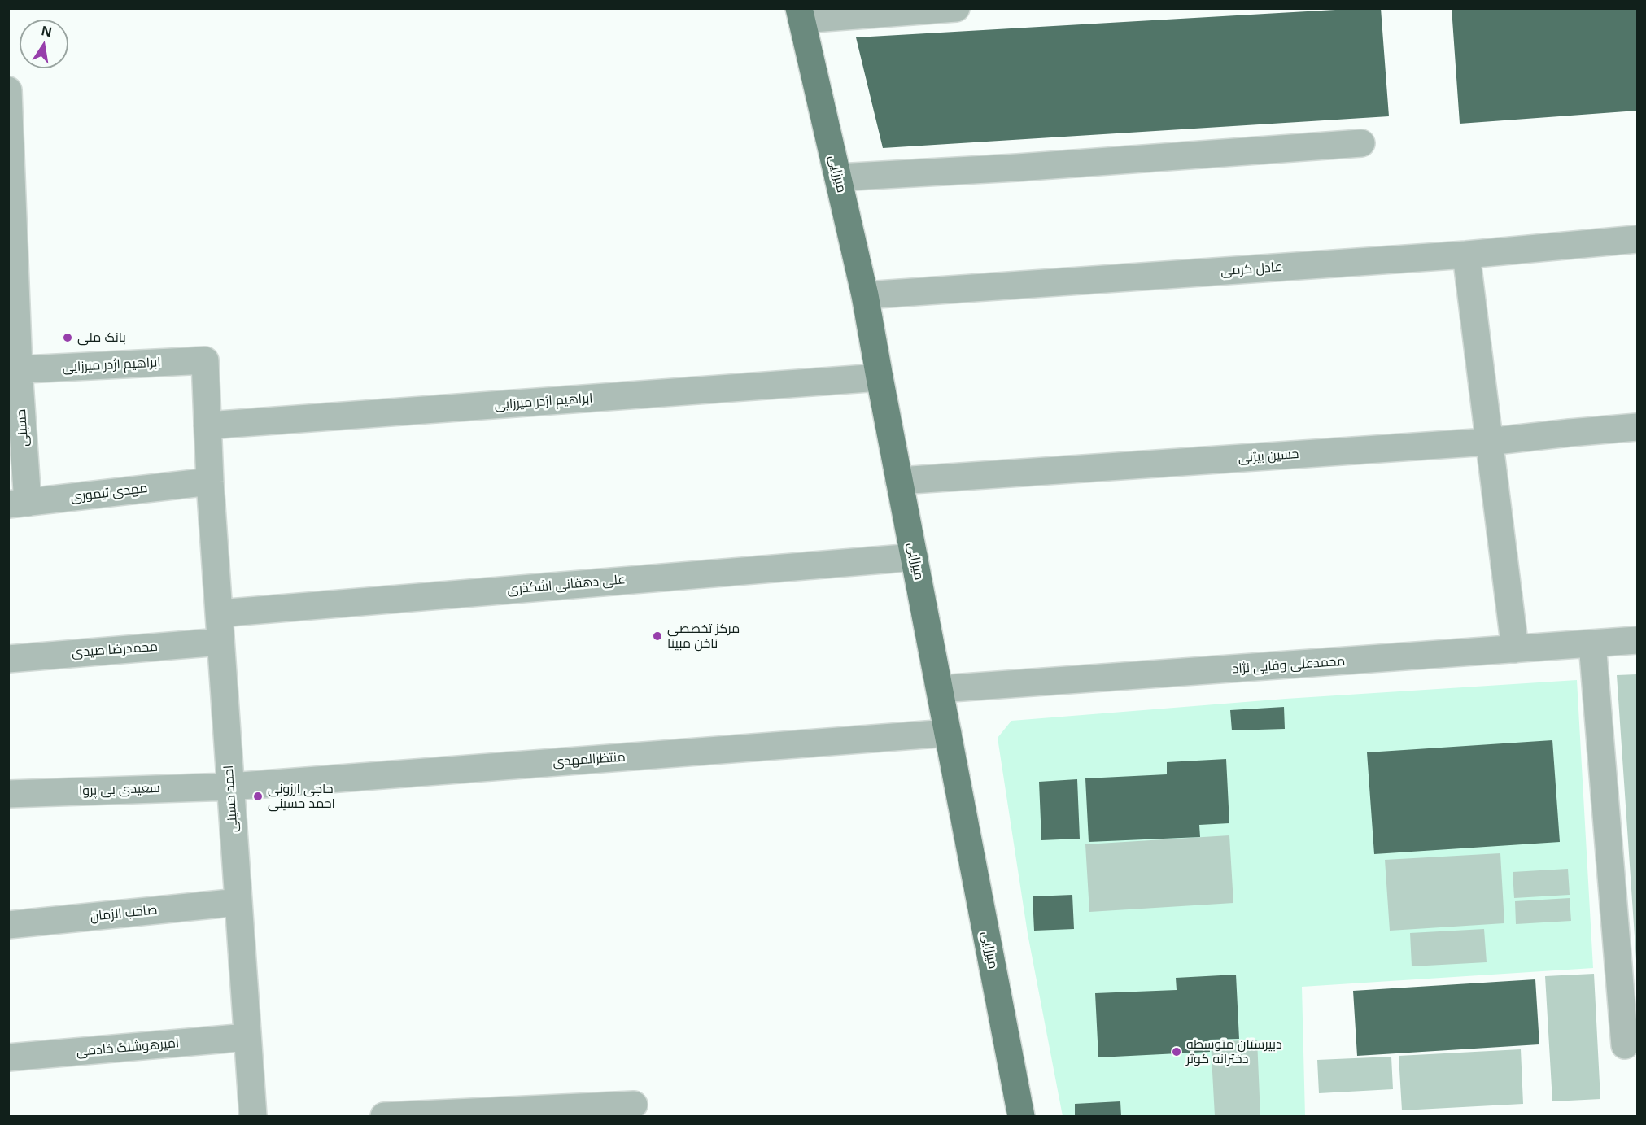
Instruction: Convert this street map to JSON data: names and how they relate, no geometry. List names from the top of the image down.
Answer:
{
  "streets": {
    "main road": ["میرزایی"],
    "street": [
      "عادل کرمی",
      "ابراهیم اژدر میرزایی",
      "حسینی",
      "حسین بیژنی",
      "مهدی تیموری",
      "علی دهقانی اشکذری",
      "محمدرضا صیدی",
      "محمدعلی وفایی نژاد",
      "منتظرالمهدی",
      "سعیدی بی پروا",
      "احمد حسینی",
      "صاحب الزمان",
      "امیرهوشنگ خادمی"
    ]
  },
  "crossings": [
    ["میرزایی", "عادل کرمی"],
    ["میرزایی", "ابراهیم اژدر میرزایی"],
    ["میرزایی", "حسین بیژنی"],
    ["میرزایی", "علی دهقانی اشکذری"],
    ["میرزایی", "محمدعلی وفایی نژاد"],
    ["میرزایی", "منتظرالمهدی"],
    ["ابراهیم اژدر میرزایی", "حسینی"],
    ["ابراهیم اژدر میرزایی", "احمد حسینی"],
    ["حسینی", "مهدی تیموری"],
    ["مهدی تیموری", "احمد حسینی"],
    ["علی دهقانی اشکذری", "احمد حسینی"],
    ["محمدرضا صیدی", "احمد حسینی"],
    ["منتظرالمهدی", "سعیدی بی پروا"],
    ["منتظرالمهدی", "احمد حسینی"],
    ["سعیدی بی پروا", "احمد حسینی"],
    ["احمد حسینی", "صاحب الزمان"],
    ["احمد حسینی", "امیرهوشنگ خادمی"]
  ],
  "places": [
    "بانک ملی",
    "مرکز تخصصی ناخن مبینا",
    "حاجی ارزونی احمد حسینی",
    "دبیرستان متوسطه دخترانه کوثر"
  ],
  "north": "top"
}
